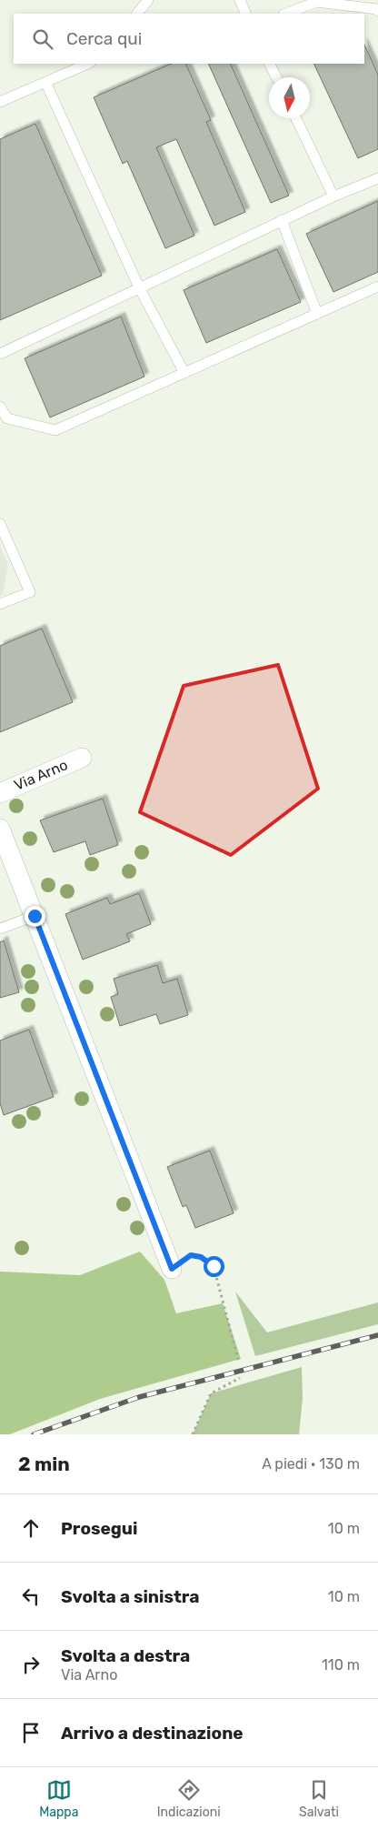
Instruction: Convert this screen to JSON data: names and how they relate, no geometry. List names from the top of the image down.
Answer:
{
  "streets": {
    "street": ["Via Arno"]
  },
  "north": "bottom",
  "page": {
    "search": "Cerca qui",
    "heading": ["2 min", "A piedi · 130 m"],
    "list": [
      ["Prosegui", "10 m"],
      ["Svolta a sinistra", "10 m"],
      ["Svolta a destra", "Via Arno", "110 m"],
      "Arrivo a destinazione"
    ],
    "nav": ["Mappa", "Indicazioni", "Salvati"]
  }
}
